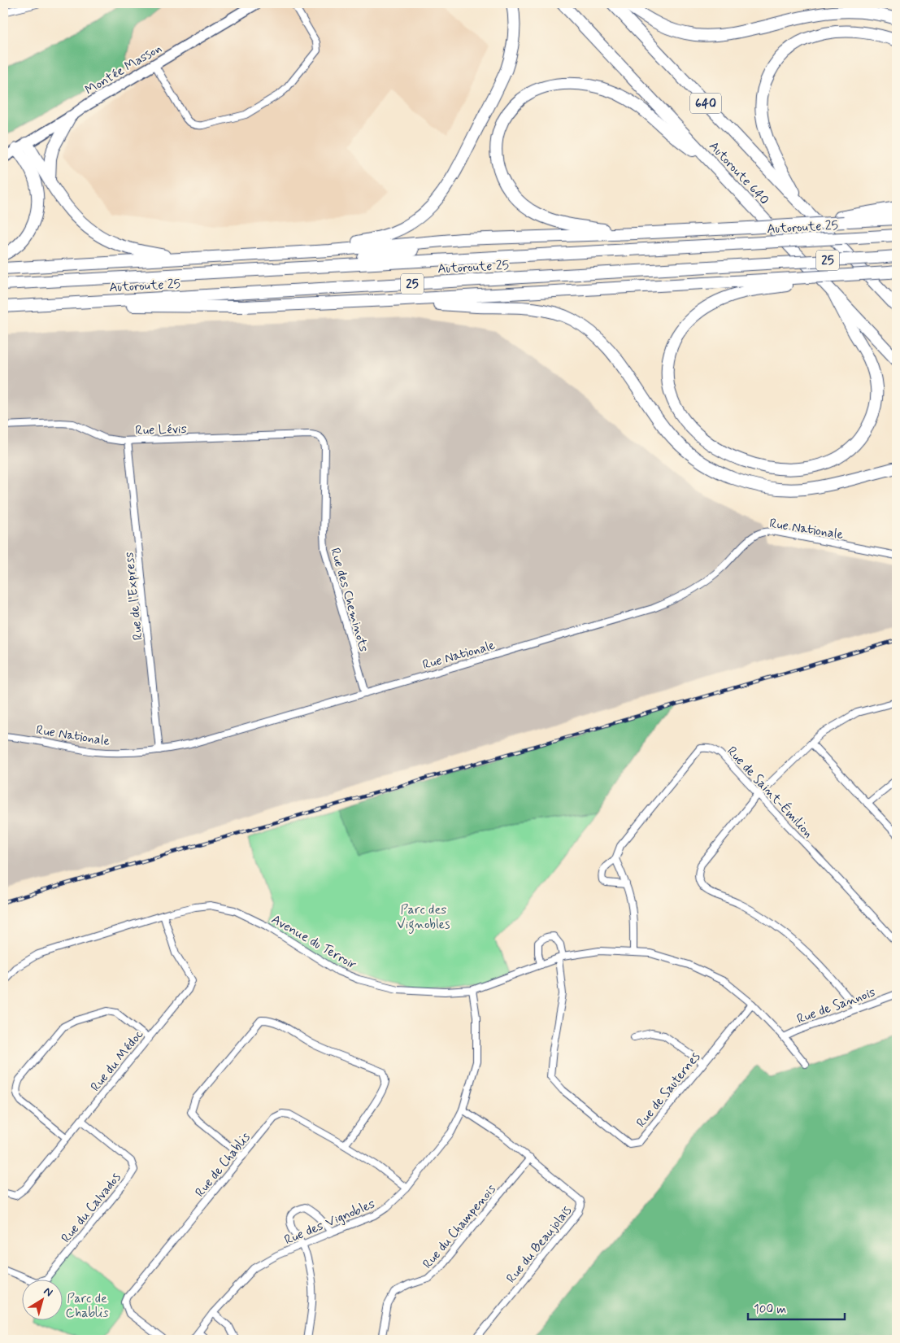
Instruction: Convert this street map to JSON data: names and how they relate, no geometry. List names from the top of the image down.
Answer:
{
  "streets": {
    "highway": [
      "640",
      "Autoroute 640",
      "Autoroute 25",
      "25"
    ],
    "main road": ["Montée Masson"],
    "street": [
      "Rue Lévis",
      "Rue Nationale",
      "Rue de l'Express",
      "Rue des Cheminots",
      "Rue de Saint-Émilion",
      "Avenue du Terroir",
      "Rue de Sannois",
      "Rue du Médoc",
      "Rue de Sauternes",
      "Rue de Chablis",
      "Rue du Calvados",
      "Rue des Vignobles",
      "Rue du Champenois",
      "Rue du Beaujolais"
    ]
  },
  "crossings": [
    ["Rue Lévis", "Rue de l'Express"],
    ["Rue Lévis", "Rue des Cheminots"],
    ["Rue Nationale", "Rue de l'Express"],
    ["Rue Nationale", "Rue des Cheminots"],
    ["Avenue du Terroir", "Rue de Sannois"],
    ["Avenue du Terroir", "Rue du Médoc"],
    ["Avenue du Terroir", "Rue de Sauternes"],
    ["Avenue du Terroir", "Rue des Vignobles"],
    ["Rue du Médoc", "Rue du Calvados"],
    ["Rue de Chablis", "Rue des Vignobles"],
    ["Rue des Vignobles", "Rue du Beaujolais"],
    ["Rue du Champenois", "Rue du Beaujolais"]
  ],
  "parks": ["Parc des Vignobles", "Parc de Chablis"],
  "scale_bar": "100 m",
  "north": "top right"
}
